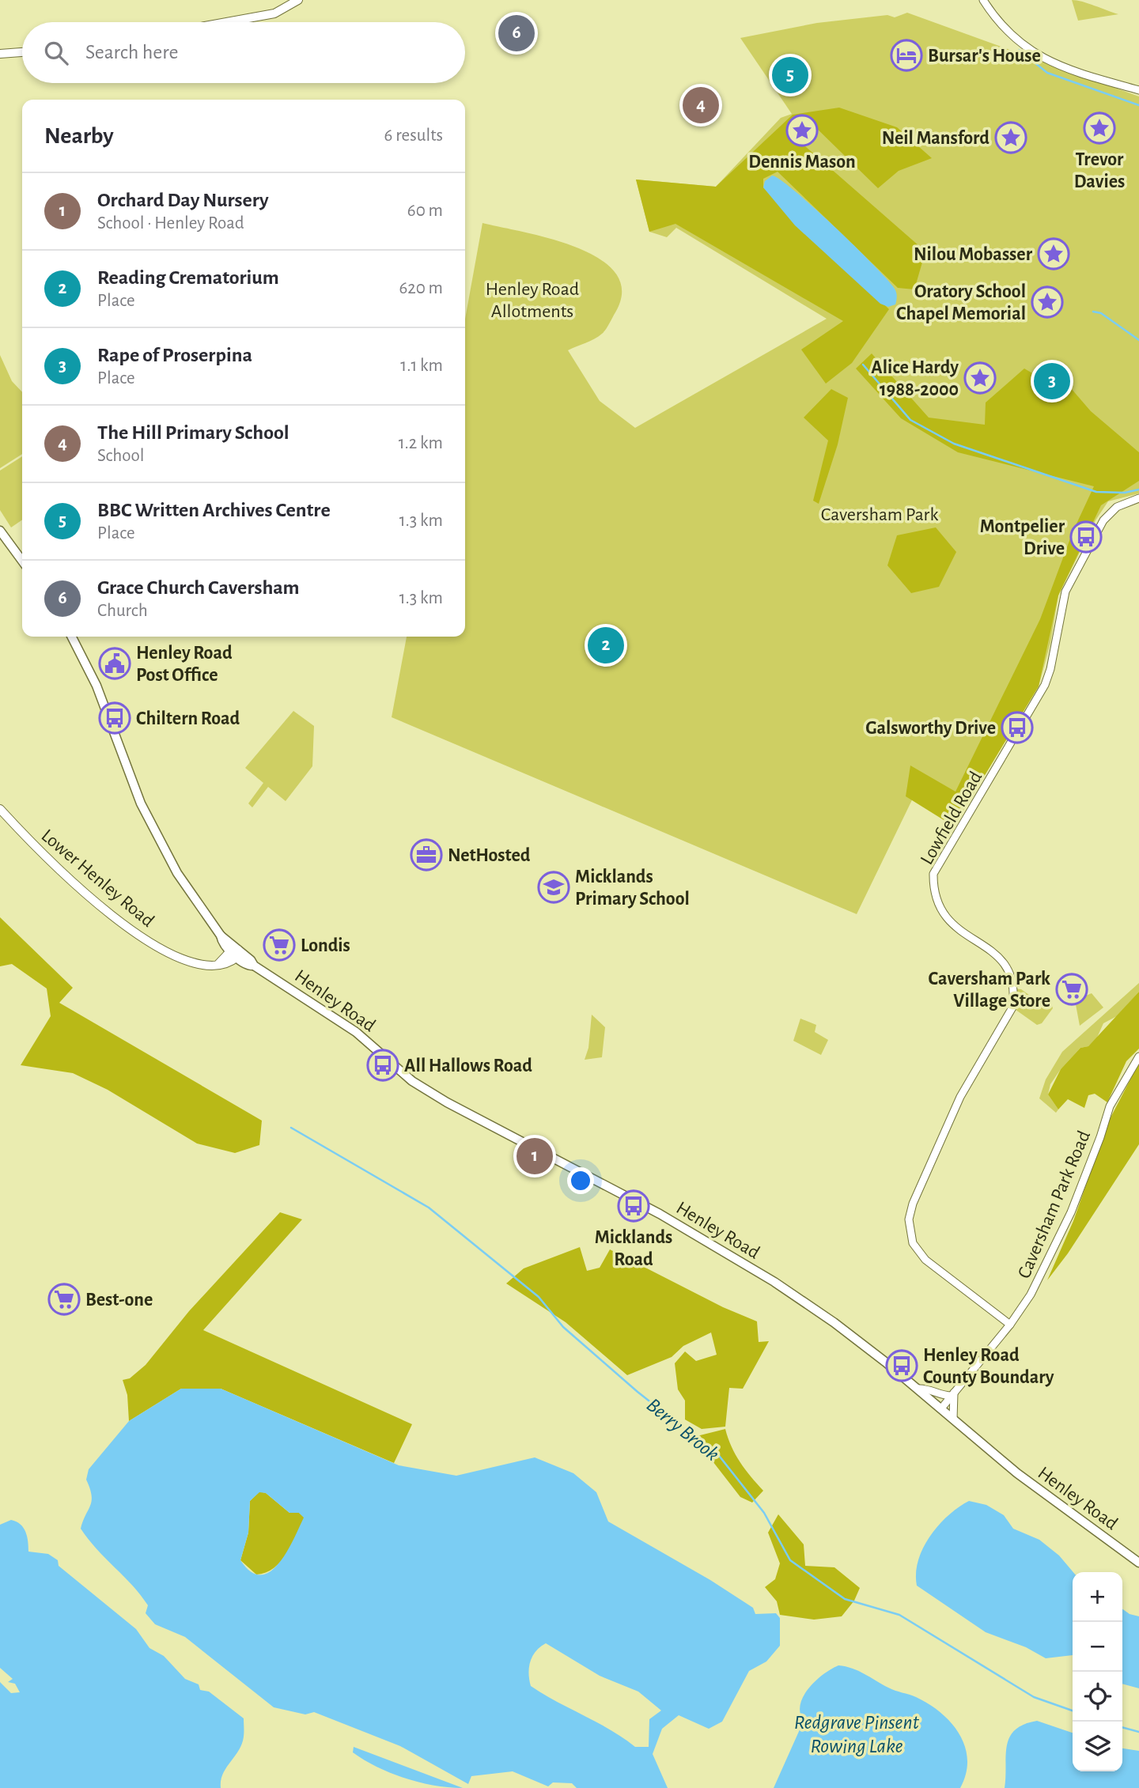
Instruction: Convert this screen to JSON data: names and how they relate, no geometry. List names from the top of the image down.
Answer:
{
  "streets": {
    "main road": ["Lower Henley Road", "Henley Road"],
    "street": ["Lowfield Road", "Caversham Park Road"]
  },
  "crossings": [
    ["Lowfield Road", "Caversham Park Road"],
    ["Lower Henley Road", "Henley Road"],
    ["Henley Road", "Caversham Park Road"]
  ],
  "water": ["Berry Brook", "Redgrave Pinsent Rowing Lake"],
  "parks": ["Henley Road Allotments", "Caversham Park"],
  "places": {
    "hotel": ["Bursar's House"],
    "place": [
      "Trevor Davies",
      "Dennis Mason",
      "Neil Mansford",
      "Nilou Mobasser",
      "Oratory School Chapel Memorial",
      "Alice Hardy 1988-2000"
    ],
    "bus stop": [
      "Montpelier Drive",
      "Chiltern Road",
      "Galsworthy Drive",
      "All Hallows Road",
      "Micklands Road",
      "Henley Road County Boundary"
    ],
    "public building": ["Henley Road Post Office"],
    "office": ["NetHosted"],
    "school or university": ["Micklands Primary School"],
    "supermarket": ["Londis", "Caversham Park Village Store", "Best-one"]
  },
  "page": {
    "pins": [
      "6",
      "5",
      "4",
      "3",
      "2",
      "1"
    ],
    "search": "Search here",
    "heading": ["Nearby", "6 results"],
    "list": [
      {
        "mark": "1",
        "name": "Orchard Day Nursery",
        "note": "School · Henley Road",
        "value": "60 m"
      },
      {
        "mark": "2",
        "name": "Reading Crematorium",
        "note": "Place",
        "value": "620 m"
      },
      {
        "mark": "3",
        "name": "Rape of Proserpina",
        "note": "Place",
        "value": "1.1 km"
      },
      {
        "mark": "4",
        "name": "The Hill Primary School",
        "note": "School",
        "value": "1.2 km"
      },
      {
        "mark": "5",
        "name": "BBC Written Archives Centre",
        "note": "Place",
        "value": "1.3 km"
      },
      {
        "mark": "6",
        "name": "Grace Church Caversham",
        "note": "Church",
        "value": "1.3 km"
      }
    ],
    "map_buttons": ["+", "−"]
  }
}
